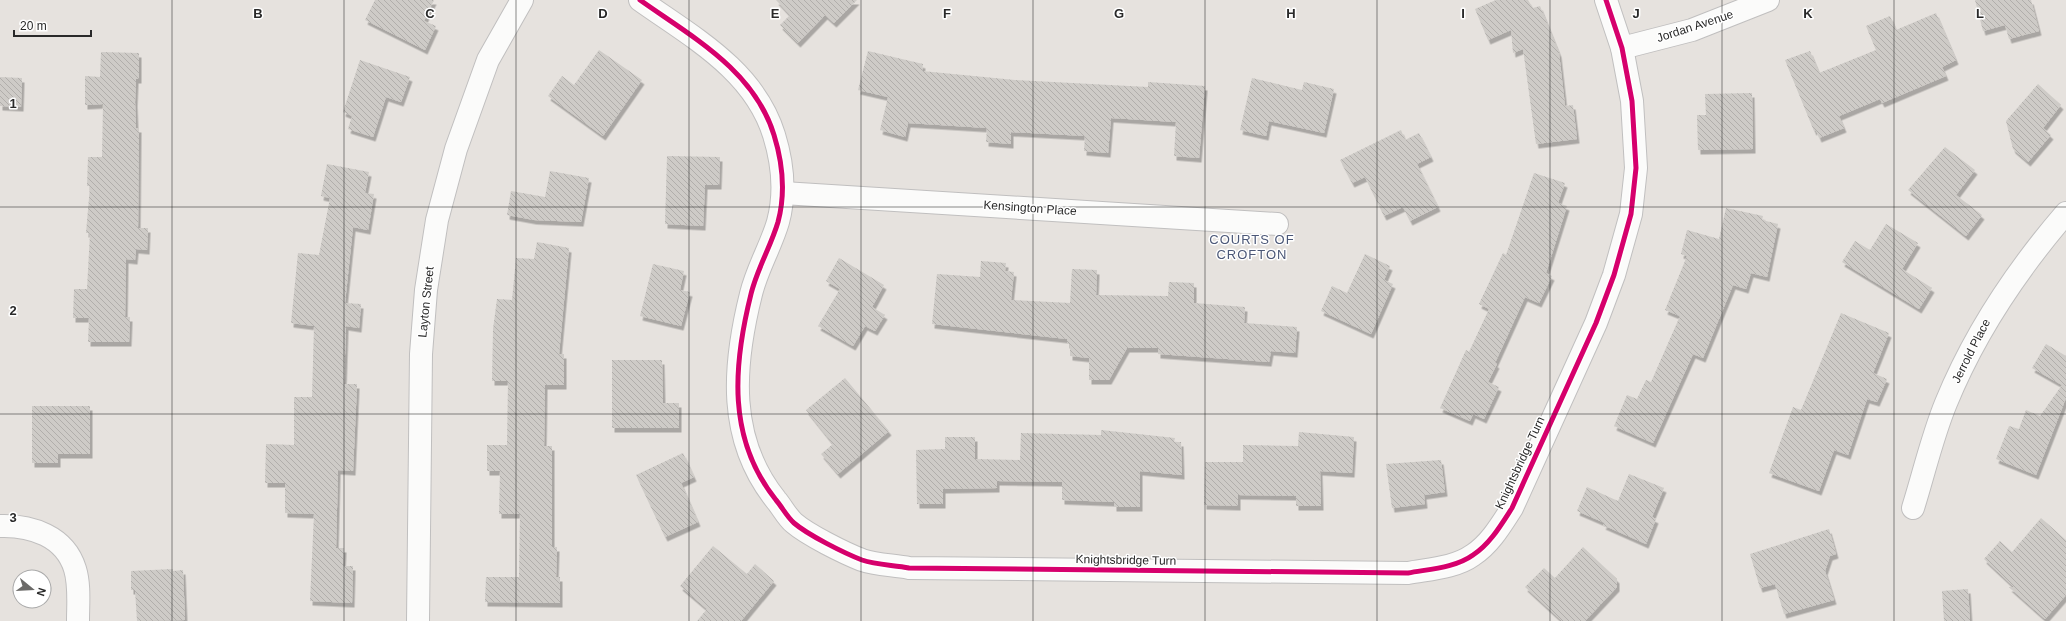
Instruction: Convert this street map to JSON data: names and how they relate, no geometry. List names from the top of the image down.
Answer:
{
  "streets": {
    "street": [
      "Jordan Avenue",
      "Kensington Place",
      "Layton Street",
      "Jerrold Place",
      "Knightsbridge Turn"
    ]
  },
  "crossings": [
    ["Jordan Avenue", "Knightsbridge Turn"],
    ["Kensington Place", "Knightsbridge Turn"]
  ],
  "districts": ["COURTS OF CROFTON"],
  "scale_bar": "20 m",
  "north": "right",
  "grid": {
    "columns": [
      "B",
      "C",
      "D",
      "E",
      "F",
      "G",
      "H",
      "I",
      "J",
      "K",
      "L"
    ],
    "rows": ["1", "2", "3"]
  }
}
